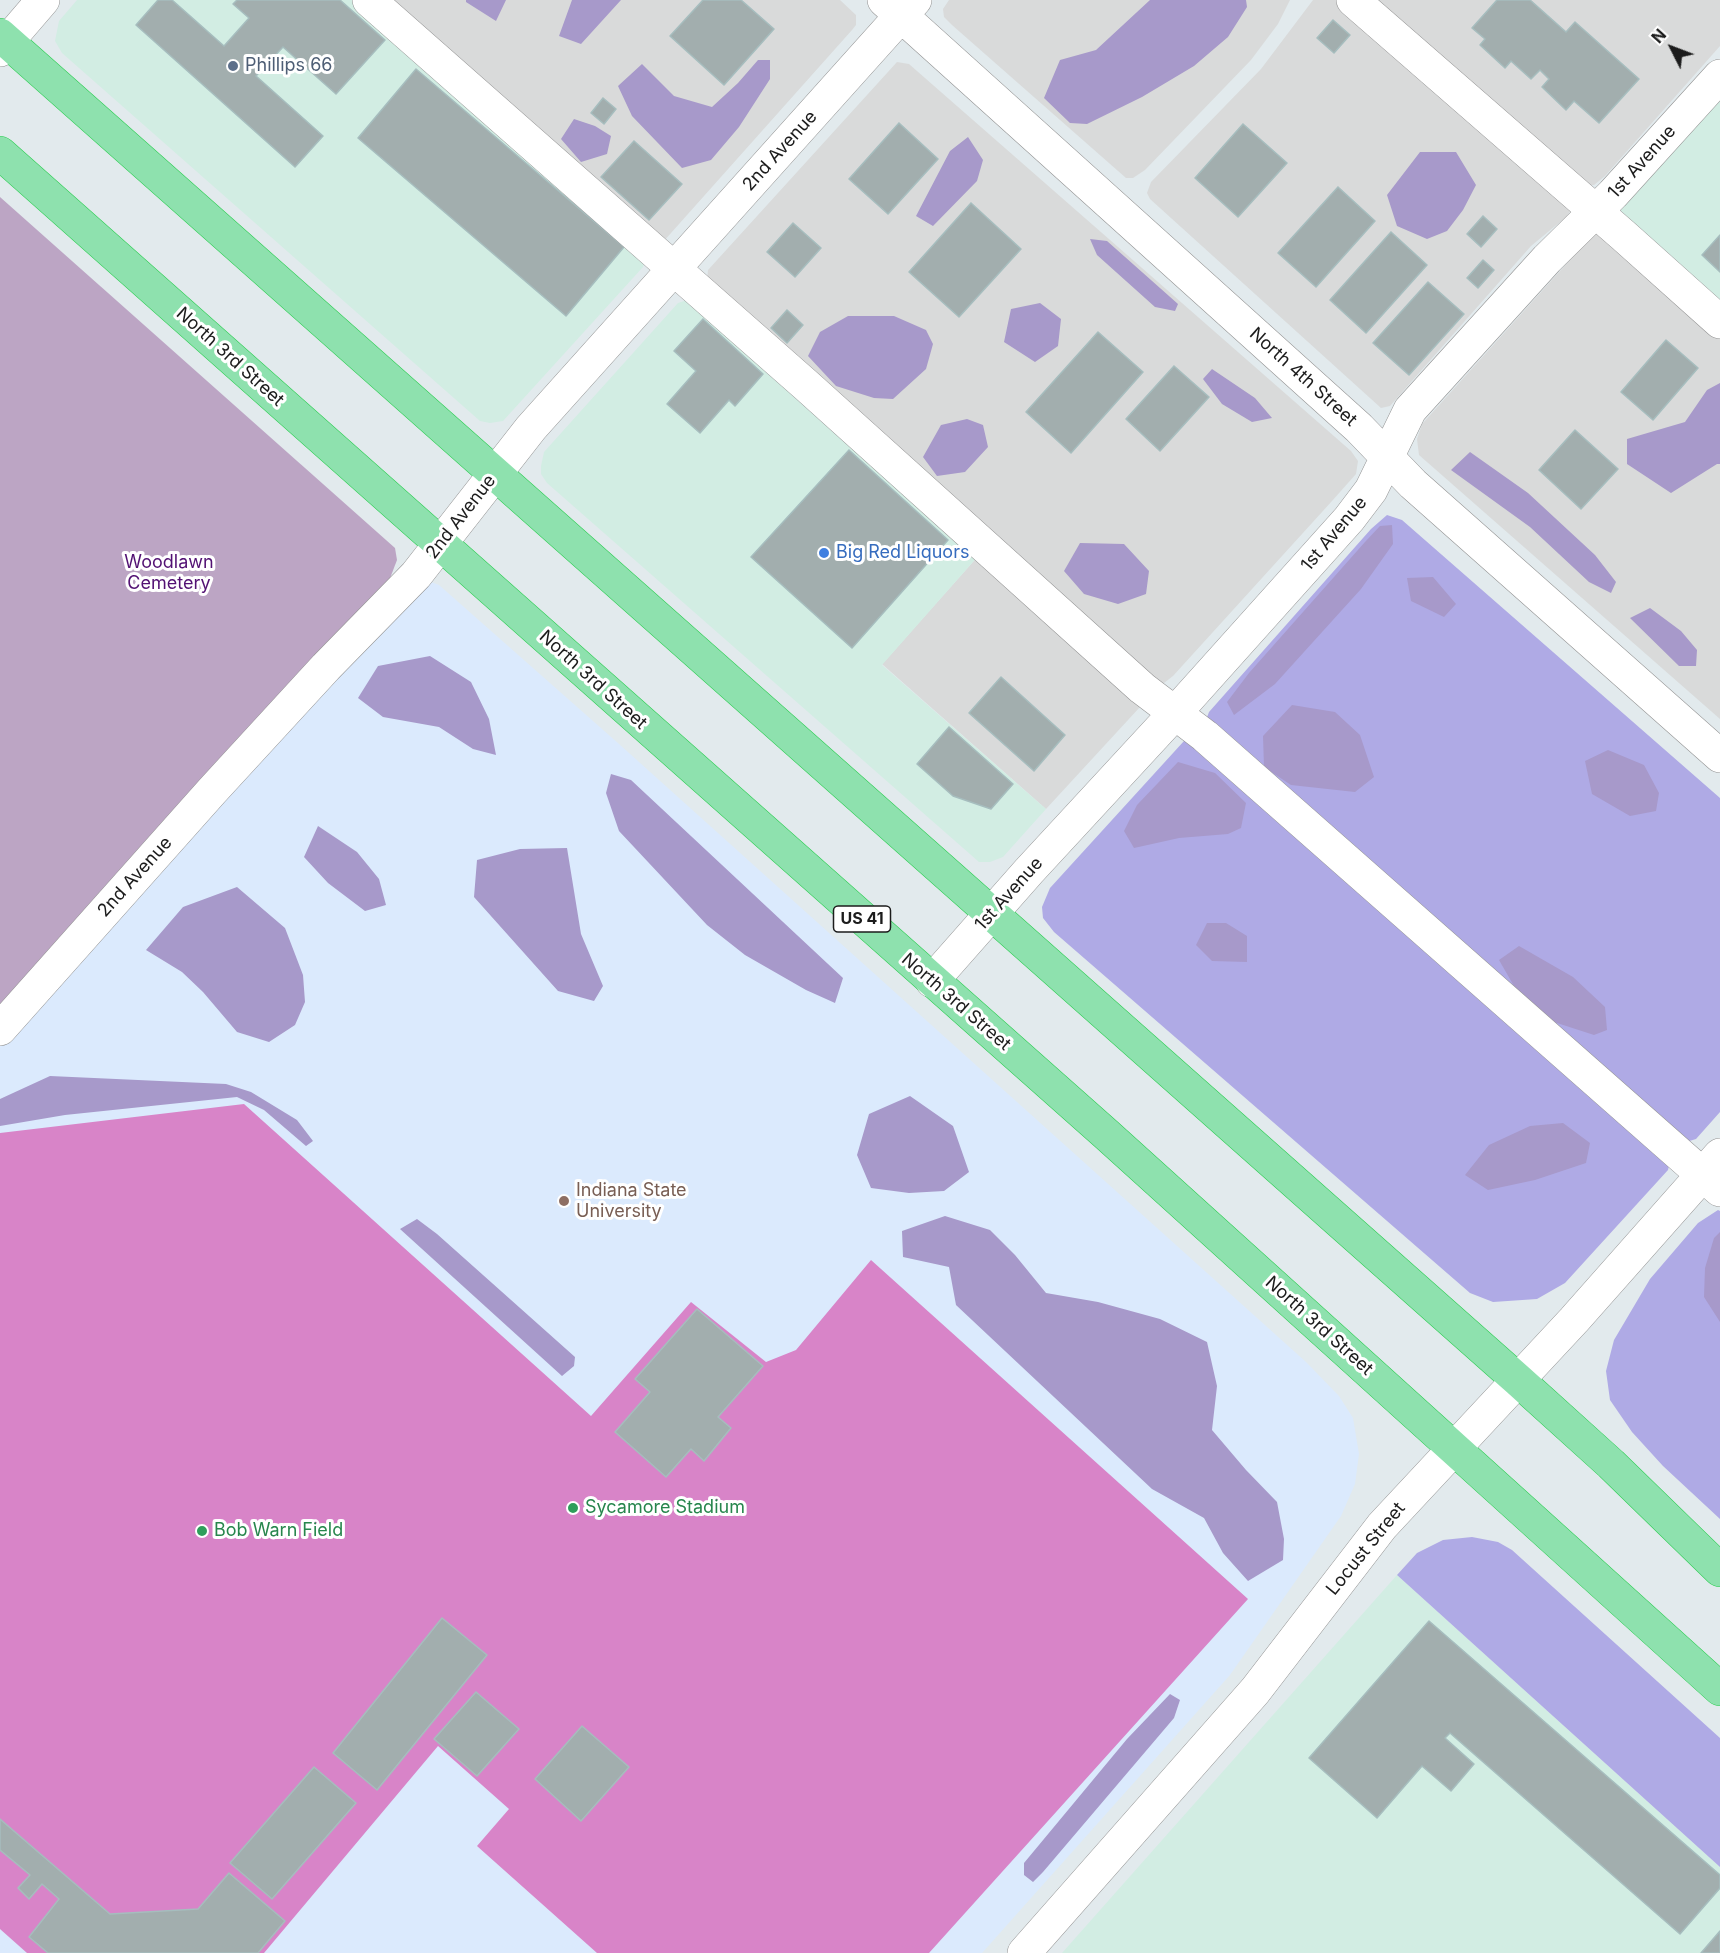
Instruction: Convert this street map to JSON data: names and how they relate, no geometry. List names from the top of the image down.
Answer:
{
  "streets": {
    "highway": ["North 3rd Street", "US 41"],
    "street": [
      "2nd Avenue",
      "1st Avenue",
      "North 4th Street",
      "Locust Street"
    ]
  },
  "crossings": [
    ["2nd Avenue", "North 3rd Street"],
    ["2nd Avenue", "North 4th Street"],
    ["1st Avenue", "North 3rd Street"],
    ["1st Avenue", "North 4th Street"],
    ["North 3rd Street", "Locust Street"]
  ],
  "parks": ["Woodlawn Cemetery"],
  "places": [
    "Phillips 66",
    "Big Red Liquors",
    "Indiana State University",
    "Sycamore Stadium",
    "Bob Warn Field"
  ],
  "north": "top left"
}
